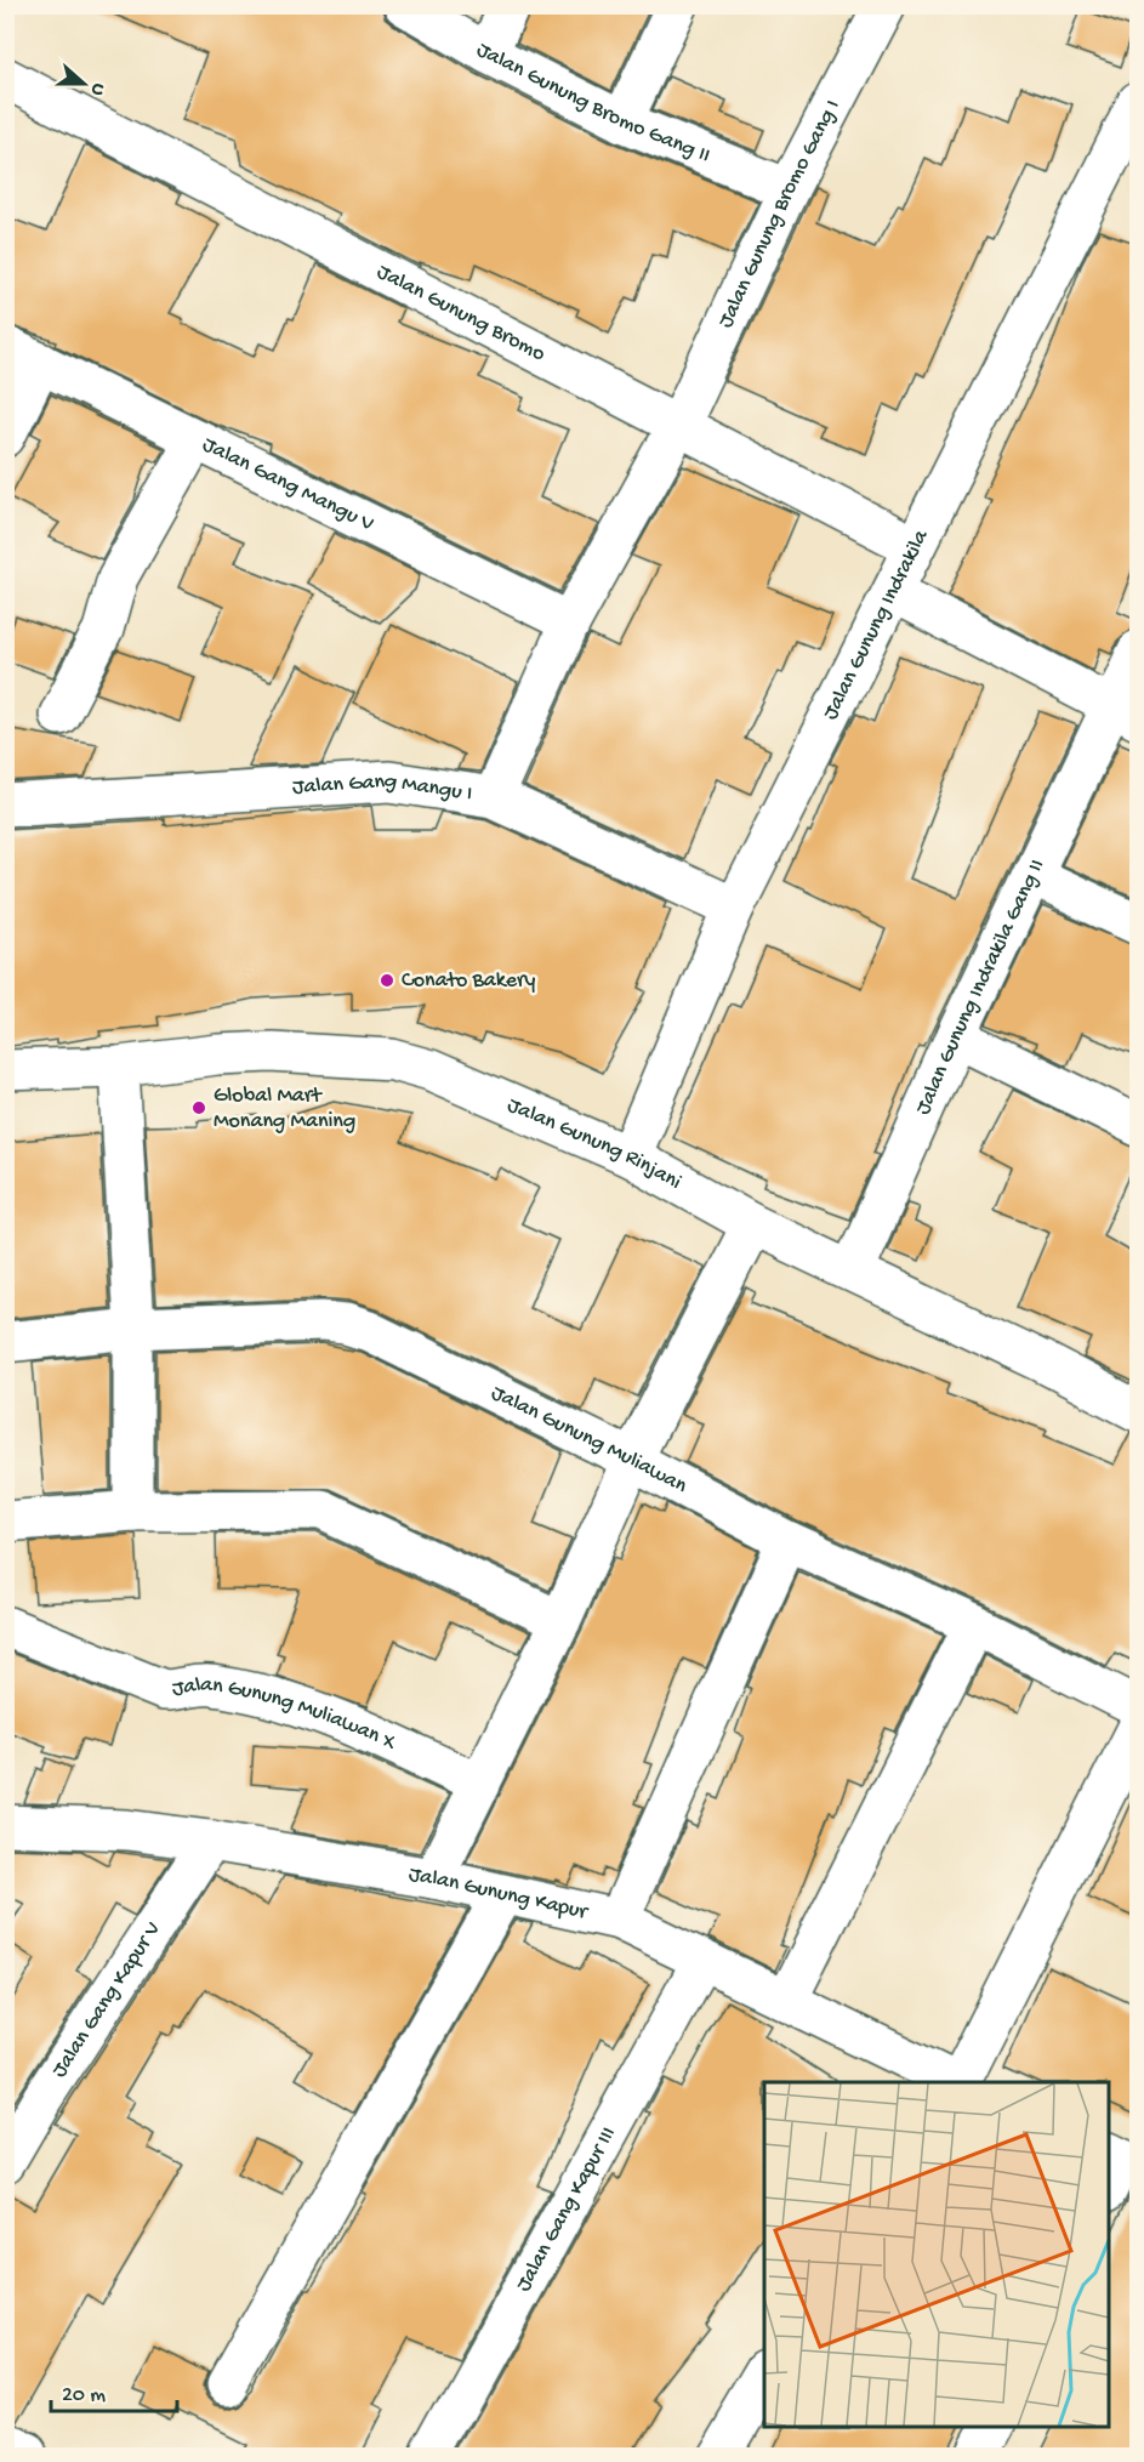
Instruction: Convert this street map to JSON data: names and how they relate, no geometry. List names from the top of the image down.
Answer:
{
  "streets": {
    "street": [
      "Jalan Gunung Bromo Gang II",
      "Jalan Gunung Bromo Gang I",
      "Jalan Gunung Bromo",
      "Jalan Gang Mangu V",
      "Jalan Gunung Indrakila",
      "Jalan Gang Mangu I",
      "Jalan Gunung Indrakila Gang II",
      "Jalan Gunung Rinjani",
      "Jalan Gunung Muliawan",
      "Jalan Gunung Muliawan X",
      "Jalan Gunung Kapur",
      "Jalan Gang Kapur V",
      "Jalan Gang Kapur III"
    ]
  },
  "crossings": [
    ["Jalan Gunung Bromo Gang II", "Jalan Gunung Bromo Gang I"],
    ["Jalan Gunung Bromo Gang I", "Jalan Gunung Bromo"],
    ["Jalan Gunung Bromo Gang I", "Jalan Gang Mangu V"],
    ["Jalan Gunung Bromo Gang I", "Jalan Gang Mangu I"],
    ["Jalan Gunung Bromo", "Jalan Gunung Indrakila"],
    ["Jalan Gunung Indrakila", "Jalan Gang Mangu I"],
    ["Jalan Gunung Indrakila", "Jalan Gunung Rinjani"],
    ["Jalan Gunung Indrakila Gang II", "Jalan Gunung Rinjani"],
    ["Jalan Gunung Kapur", "Jalan Gang Kapur V"],
    ["Jalan Gunung Kapur", "Jalan Gang Kapur III"]
  ],
  "places": ["Conato Bakery", "Global Mart Monang Maning"],
  "scale_bar": "20 m",
  "north": "right"
}
